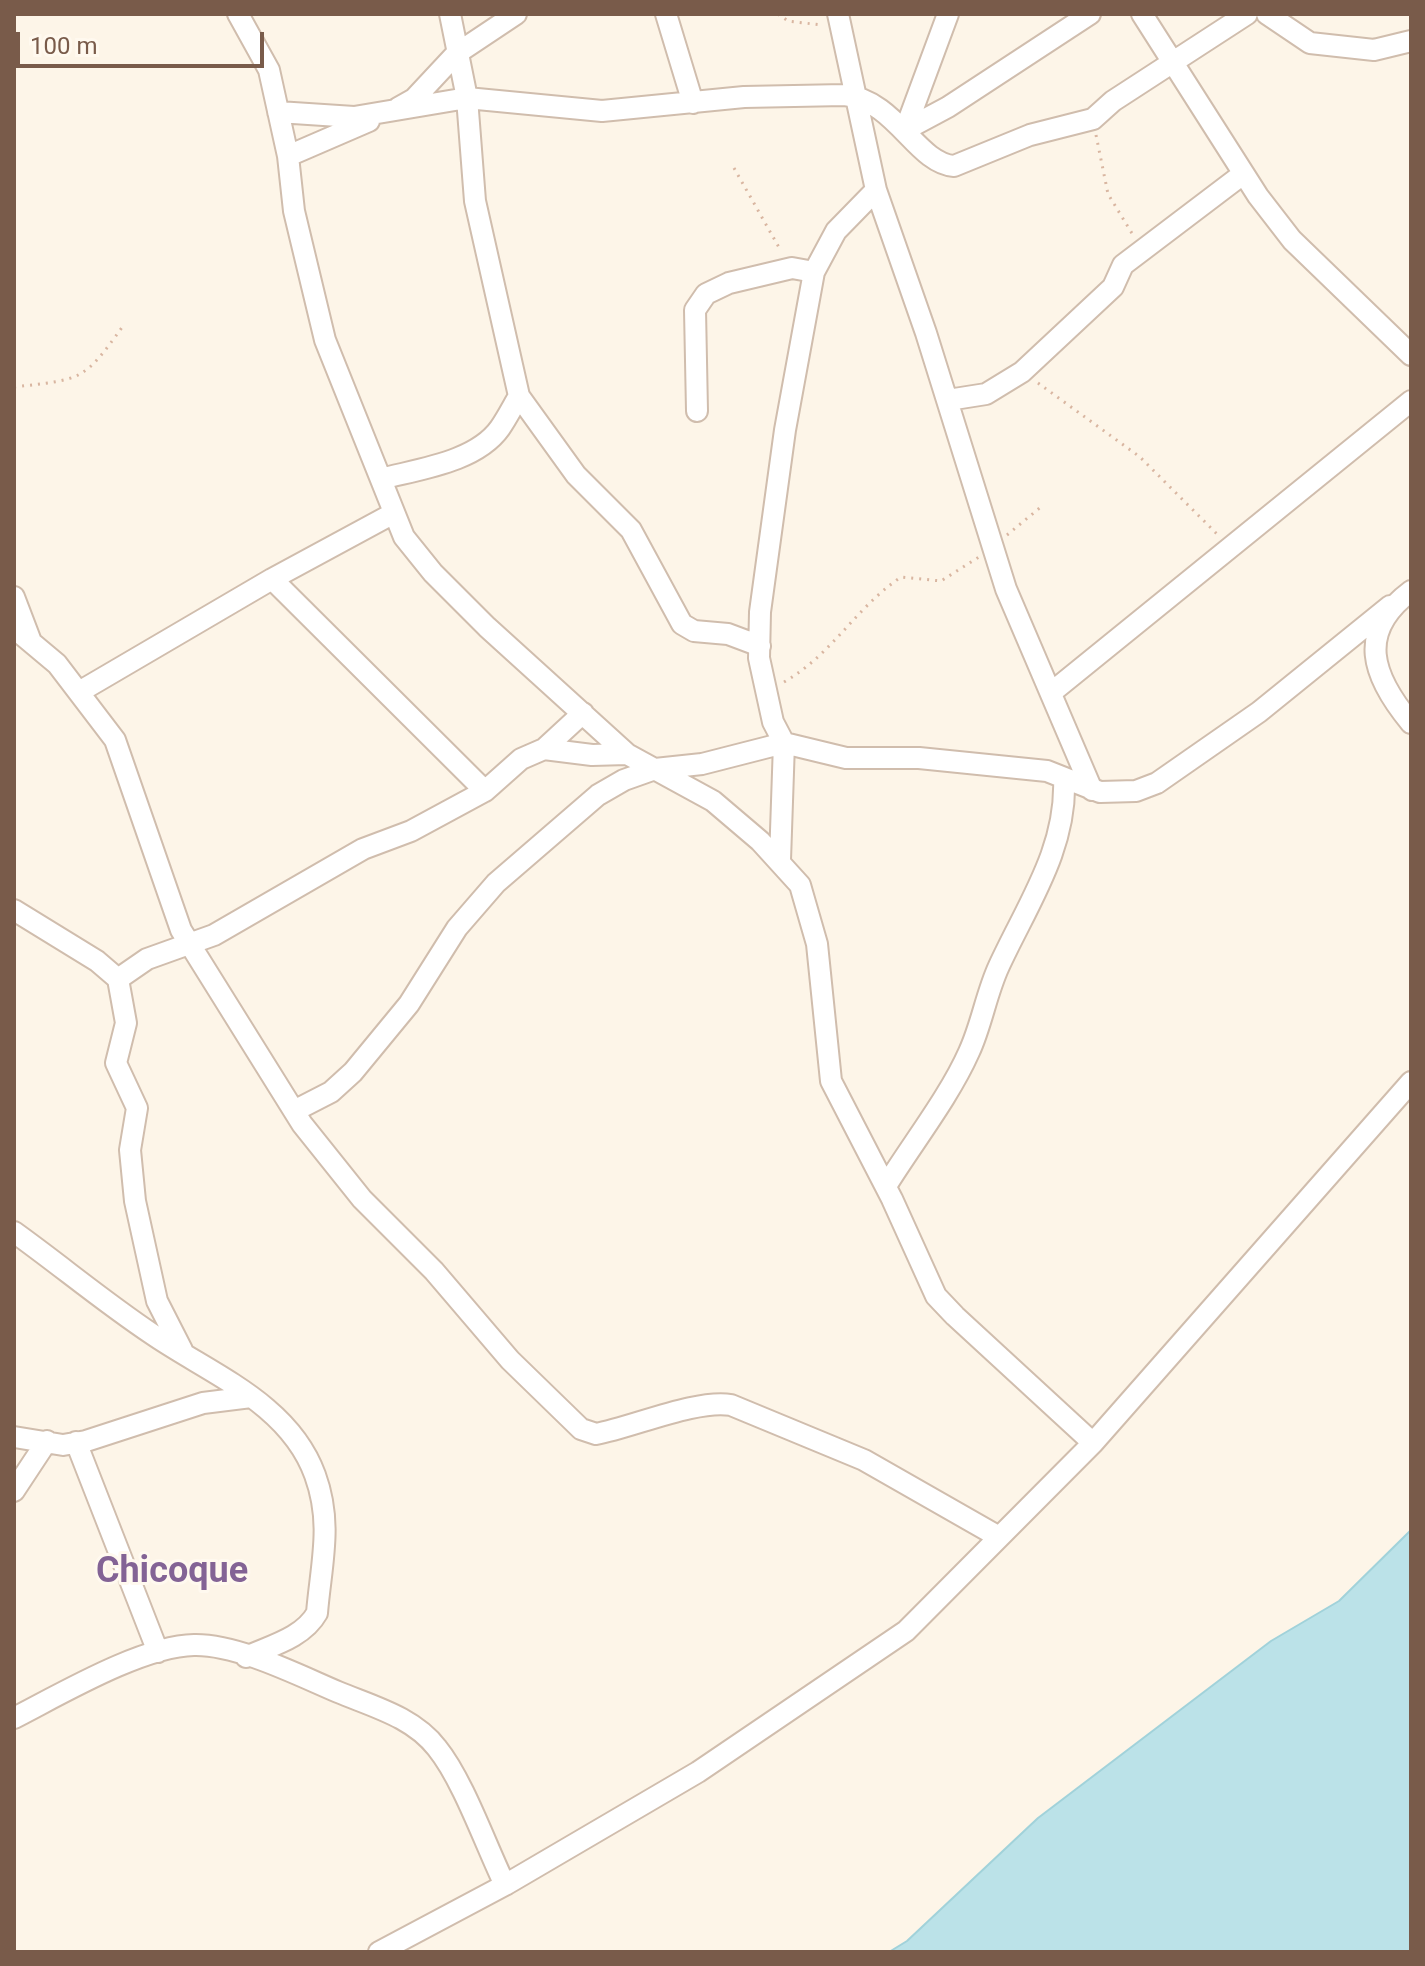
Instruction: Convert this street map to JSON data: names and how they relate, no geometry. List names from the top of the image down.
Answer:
{
  "districts": ["Chicoque"],
  "scale_bar": "100 m"
}
